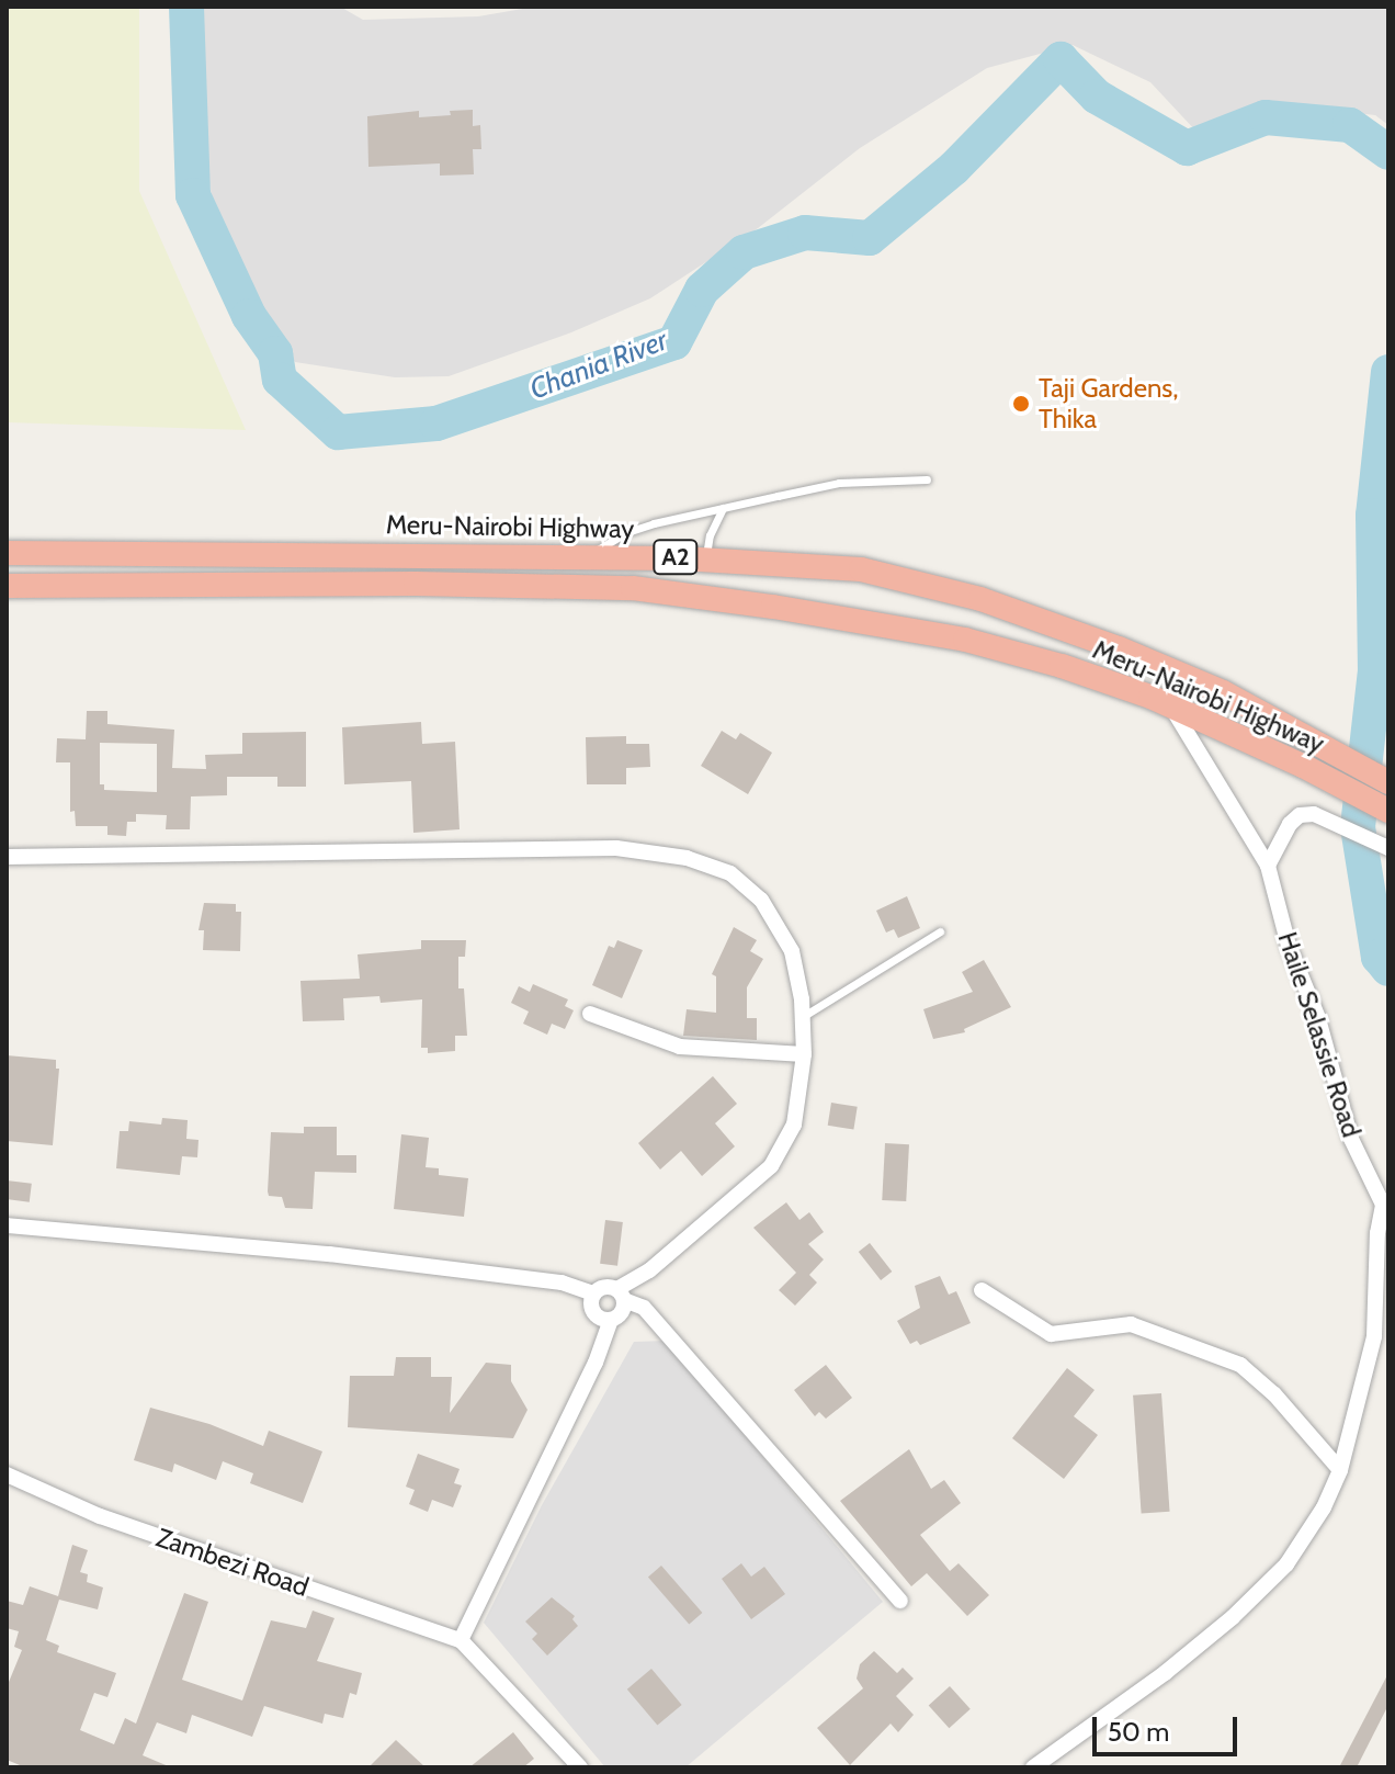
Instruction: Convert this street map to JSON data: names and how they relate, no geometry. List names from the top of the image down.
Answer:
{
  "streets": {
    "highway": ["Meru-Nairobi Highway", "A2"],
    "street": ["Haile Selassie Road", "Zambezi Road"]
  },
  "crossings": [
    ["Meru-Nairobi Highway", "Haile Selassie Road"]
  ],
  "water": ["Chania River"],
  "places": ["Taji Gardens, Thika"],
  "scale_bar": "50 m"
}
